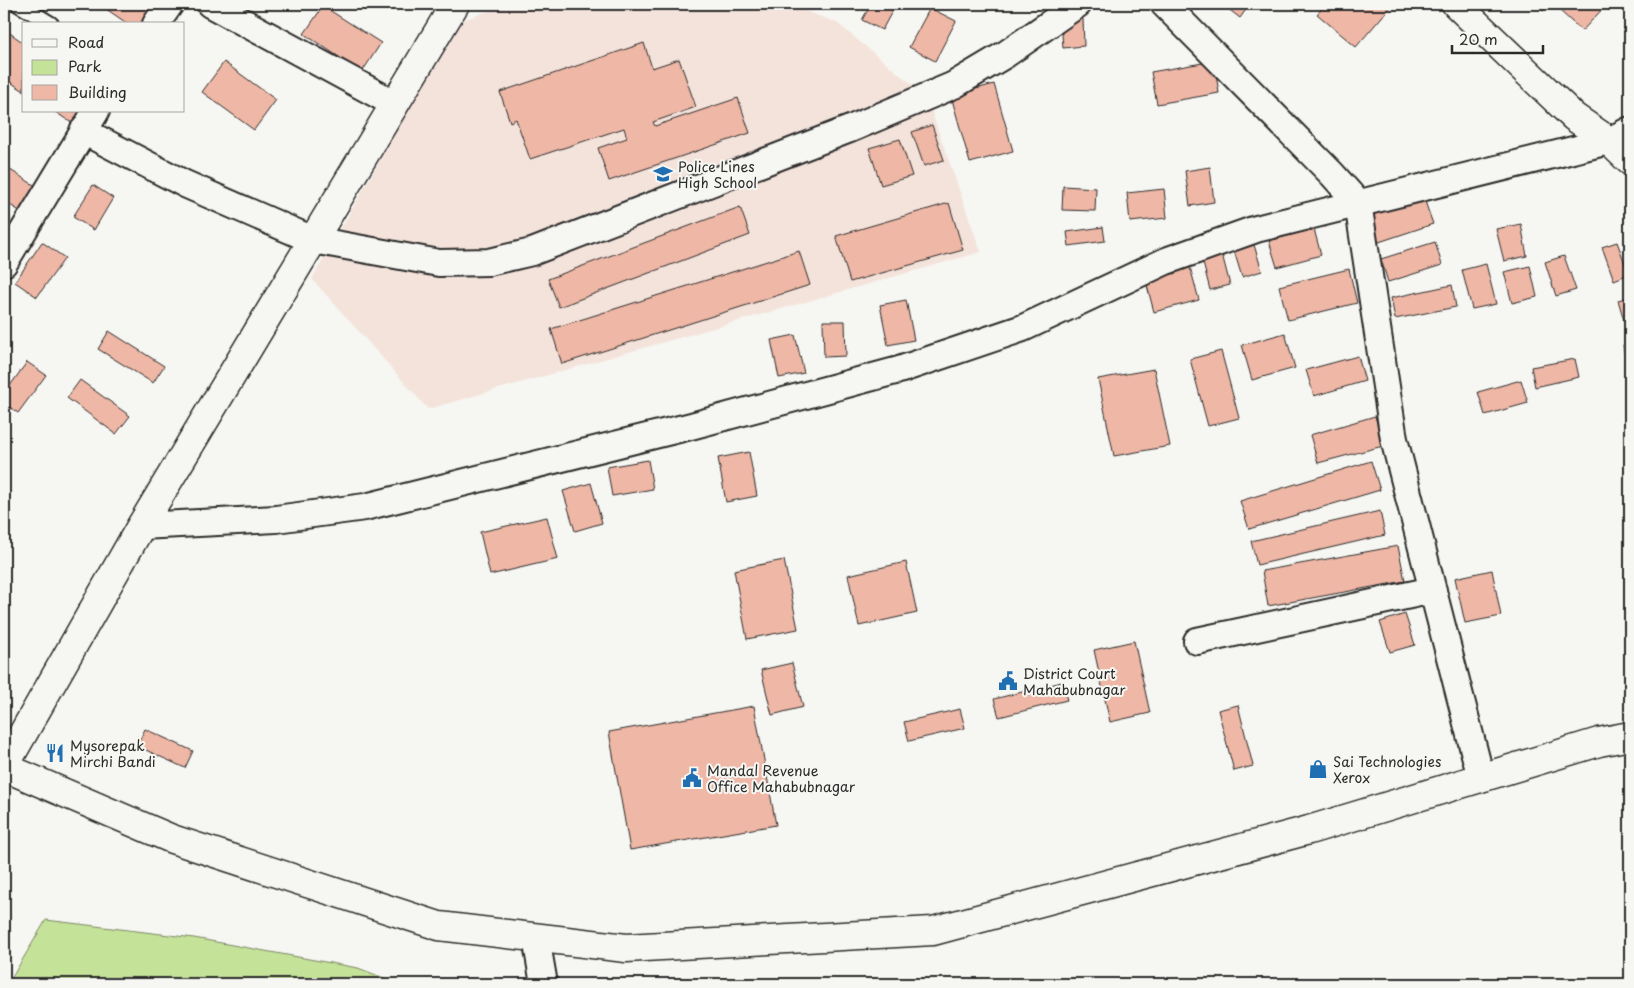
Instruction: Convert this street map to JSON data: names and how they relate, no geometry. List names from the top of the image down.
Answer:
{
  "places": {
    "school or university": ["Police Lines High School"],
    "public building": ["District Court Mahabubnagar", "Mandal Revenue Office Mahabubnagar"],
    "restaurant": ["Mysorepak Mirchi Bandi"],
    "shop": ["Sai Technologies Xerox"]
  },
  "legend": ["Road", "Park", "Building"],
  "scale_bar": "20 m"
}
